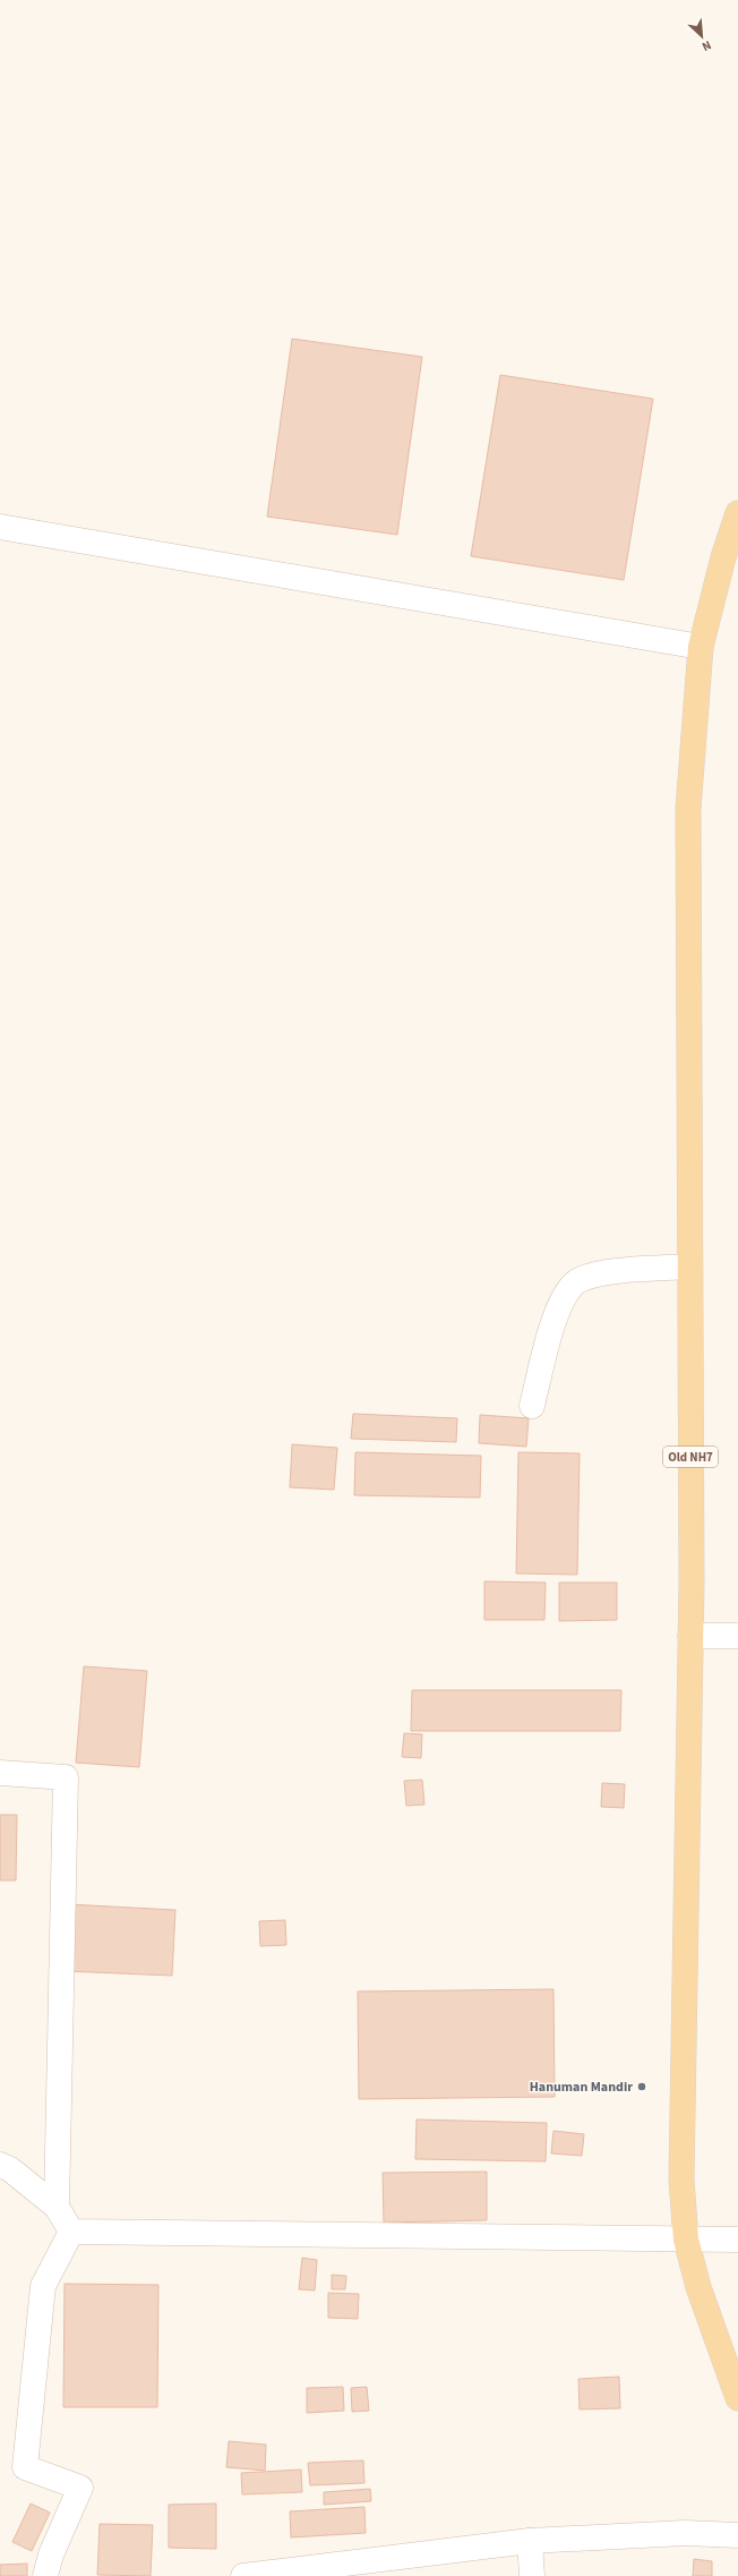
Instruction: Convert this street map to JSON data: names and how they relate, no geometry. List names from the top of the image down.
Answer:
{
  "streets": {
    "main road": ["Old NH7"]
  },
  "places": ["Hanuman Mandir"],
  "north": "bottom right"
}
